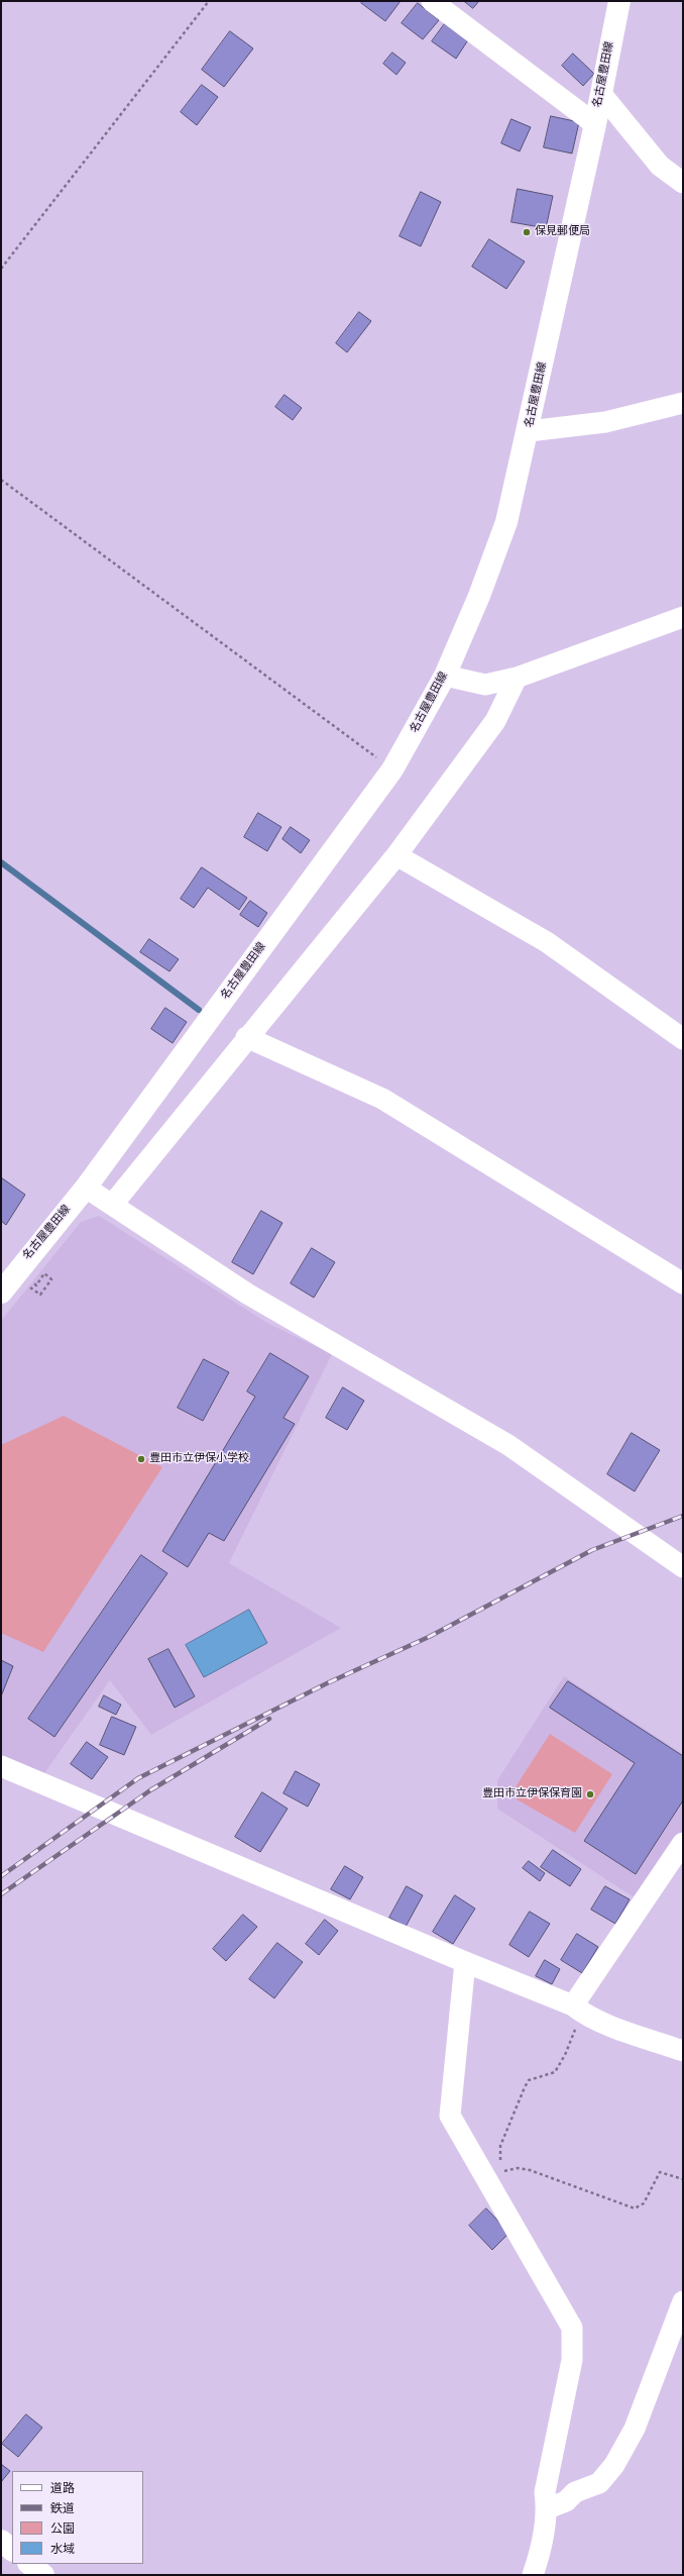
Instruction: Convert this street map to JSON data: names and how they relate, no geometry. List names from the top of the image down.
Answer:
{
  "streets": {
    "main road": ["名古屋豊田線"]
  },
  "places": ["保見郵便局", "豊田市立伊保小学校", "豊田市立伊保保育園"],
  "legend": [
    "道路",
    "鉄道",
    "公園",
    "水域"
  ]
}
